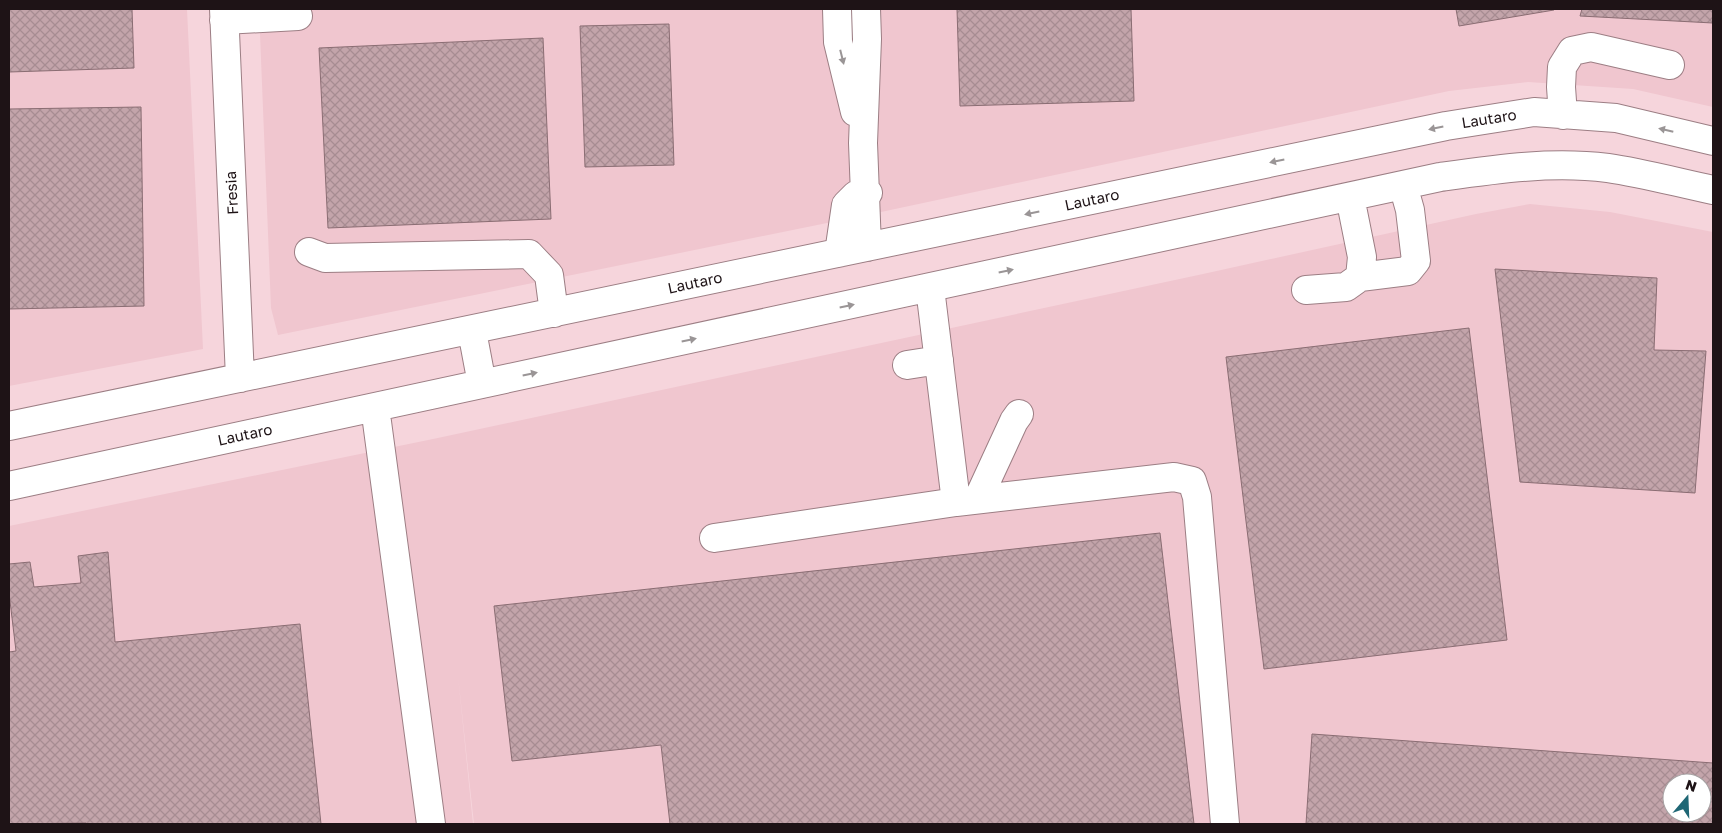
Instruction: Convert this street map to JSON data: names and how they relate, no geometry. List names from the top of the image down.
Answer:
{
  "streets": {
    "street": ["Lautaro", "Fresia"]
  },
  "crossings": [
    ["Lautaro", "Fresia"]
  ],
  "north": "top"
}
